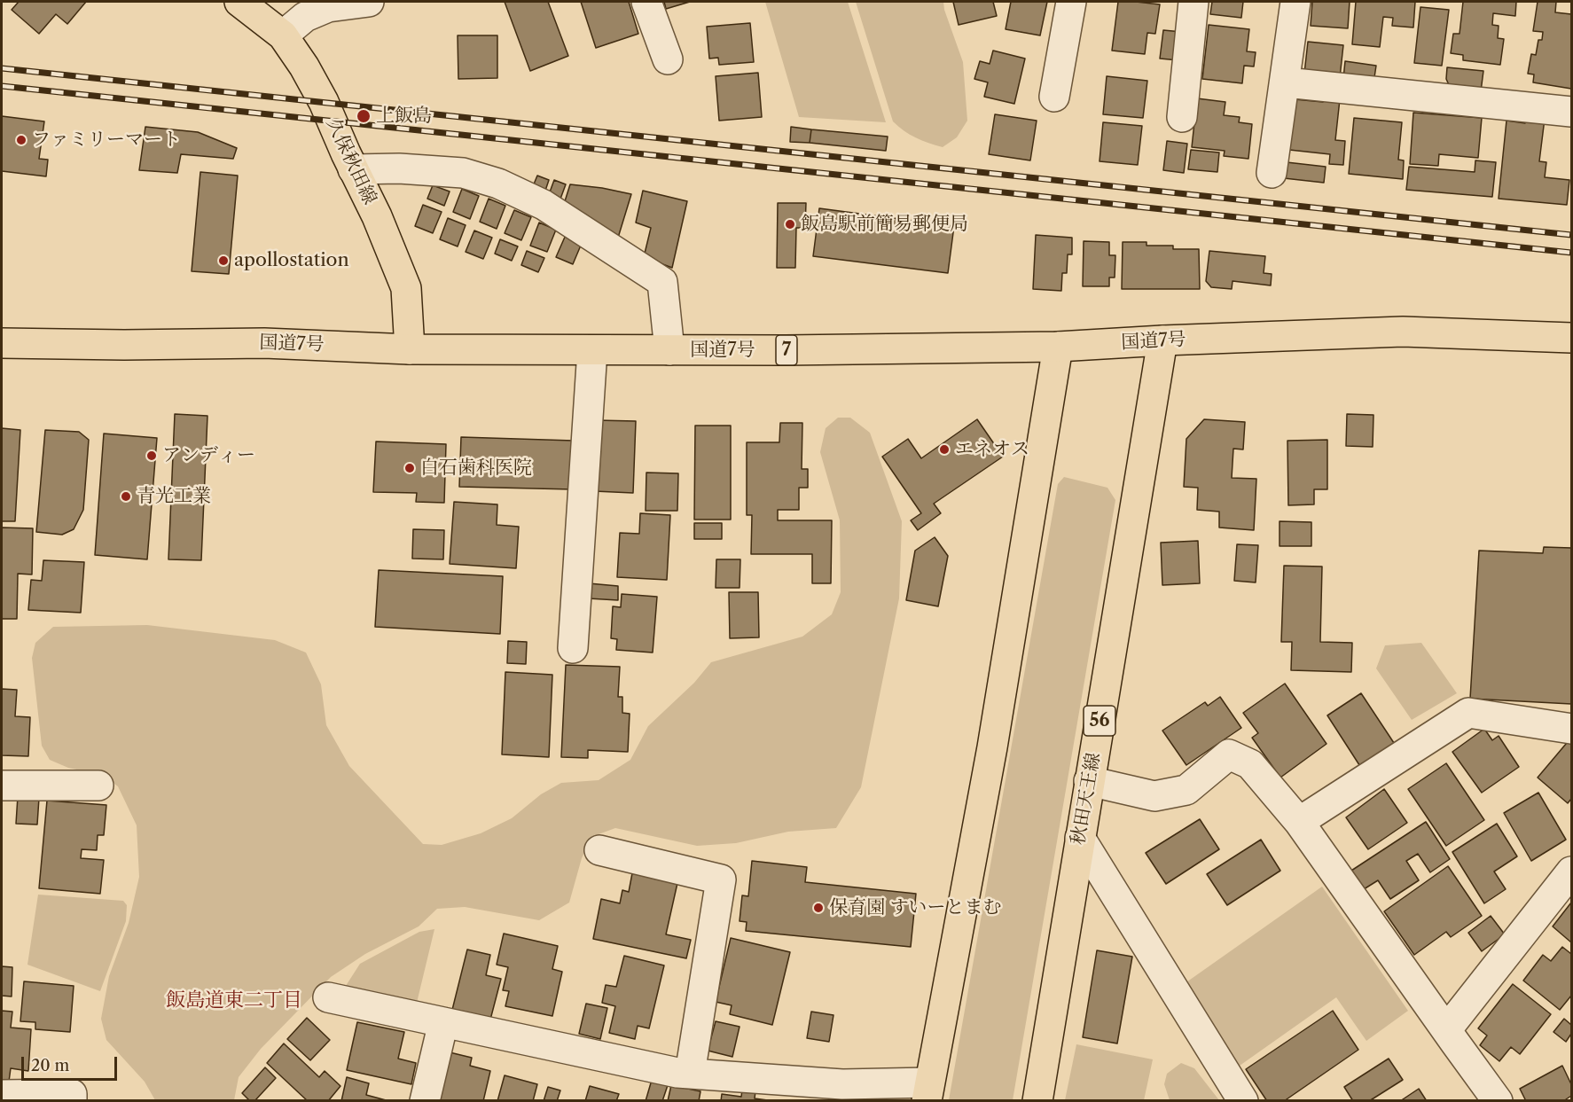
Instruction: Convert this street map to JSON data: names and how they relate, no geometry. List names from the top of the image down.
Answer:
{
  "streets": {
    "main road": [
      "久保秋田線",
      "国道7号",
      "7",
      "56",
      "秋田天王線"
    ]
  },
  "crossings": [
    ["久保秋田線", "国道7号"],
    ["国道7号", "秋田天王線"]
  ],
  "districts": ["飯島道東二丁目"],
  "places": [
    "上飯島",
    "ファミリーマート",
    "飯島駅前簡易郵便局",
    "apollostation",
    "エネオス",
    "アンディー",
    "白石歯科医院",
    "青光工業",
    "保育園 すいーとまむ"
  ],
  "scale_bar": "20 m"
}
